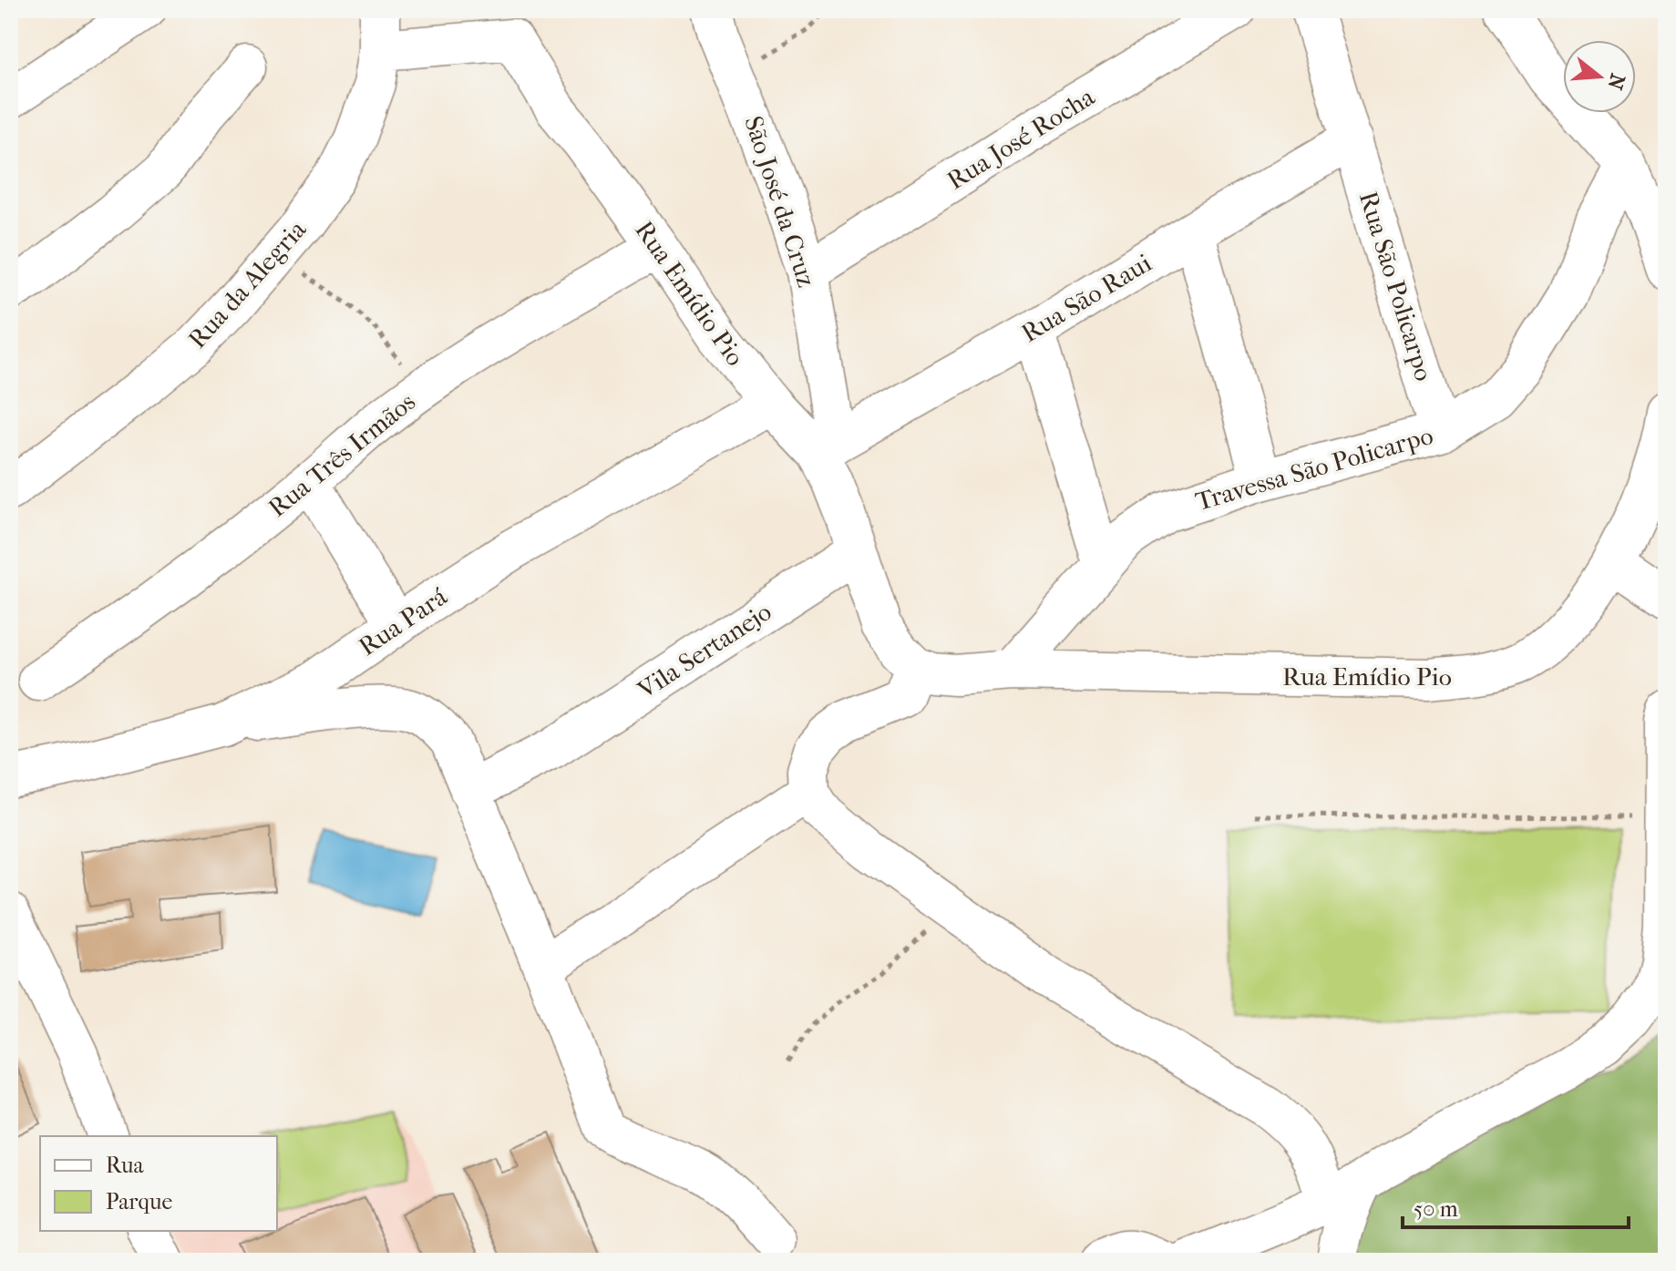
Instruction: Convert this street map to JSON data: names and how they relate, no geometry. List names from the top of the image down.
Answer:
{
  "streets": {
    "street": [
      "Rua José Rocha",
      "São José da Cruz",
      "Rua da Alegria",
      "Rua São Policarpo",
      "Rua Emídio Pio",
      "Rua São Raui",
      "Rua Três Irmãos",
      "Travessa São Policarpo",
      "Rua Pará",
      "Vila Sertanejo"
    ]
  },
  "crossings": [
    ["Rua José Rocha", "São José da Cruz"],
    ["São José da Cruz", "Rua Emídio Pio"],
    ["São José da Cruz", "Rua São Raui"],
    ["Rua da Alegria", "Rua Emídio Pio"],
    ["Rua São Policarpo", "Rua São Raui"],
    ["Rua São Policarpo", "Travessa São Policarpo"],
    ["Rua Emídio Pio", "Rua São Raui"],
    ["Rua Emídio Pio", "Rua Três Irmãos"],
    ["Rua Emídio Pio", "Travessa São Policarpo"],
    ["Rua Emídio Pio", "Rua Pará"],
    ["Rua Emídio Pio", "Vila Sertanejo"]
  ],
  "legend": ["Rua", "Parque"],
  "scale_bar": "50 m",
  "north": "right"
}
